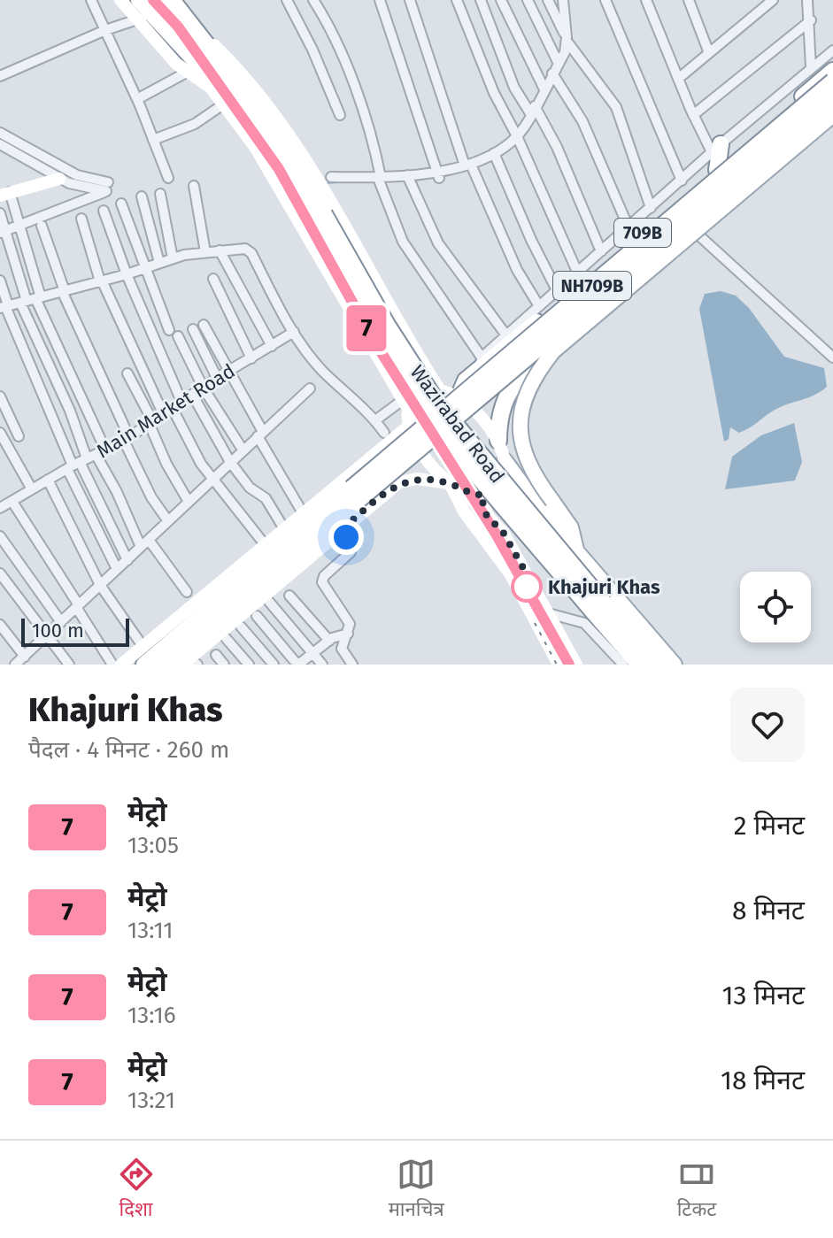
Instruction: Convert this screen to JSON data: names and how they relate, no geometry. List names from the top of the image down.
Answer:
{
  "streets": {
    "highway": ["709B", "NH709B", "Wazirabad Road"],
    "street": ["Main Market Road"]
  },
  "crossings": [
    ["709B", "Wazirabad Road"]
  ],
  "places": ["Khajuri Khas"],
  "lines": ["metro line 7"],
  "scale_bar": "100 m",
  "page": {
    "on_map": "7",
    "scale": "100 m",
    "heading": ["Khajuri Khas", "पैदल · 4 मिनट · 260 m"],
    "list": [
      {
        "mark": "7",
        "name": "मेट्रो",
        "note": "13:05",
        "value": "2 मिनट"
      },
      {
        "mark": "7",
        "name": "मेट्रो",
        "note": "13:11",
        "value": "8 मिनट"
      },
      {
        "mark": "7",
        "name": "मेट्रो",
        "note": "13:16",
        "value": "13 मिनट"
      },
      {
        "mark": "7",
        "name": "मेट्रो",
        "note": "13:21",
        "value": "18 मिनट"
      }
    ],
    "tabs": ["दिशा", "मानचित्र", "टिकट"]
  }
}
